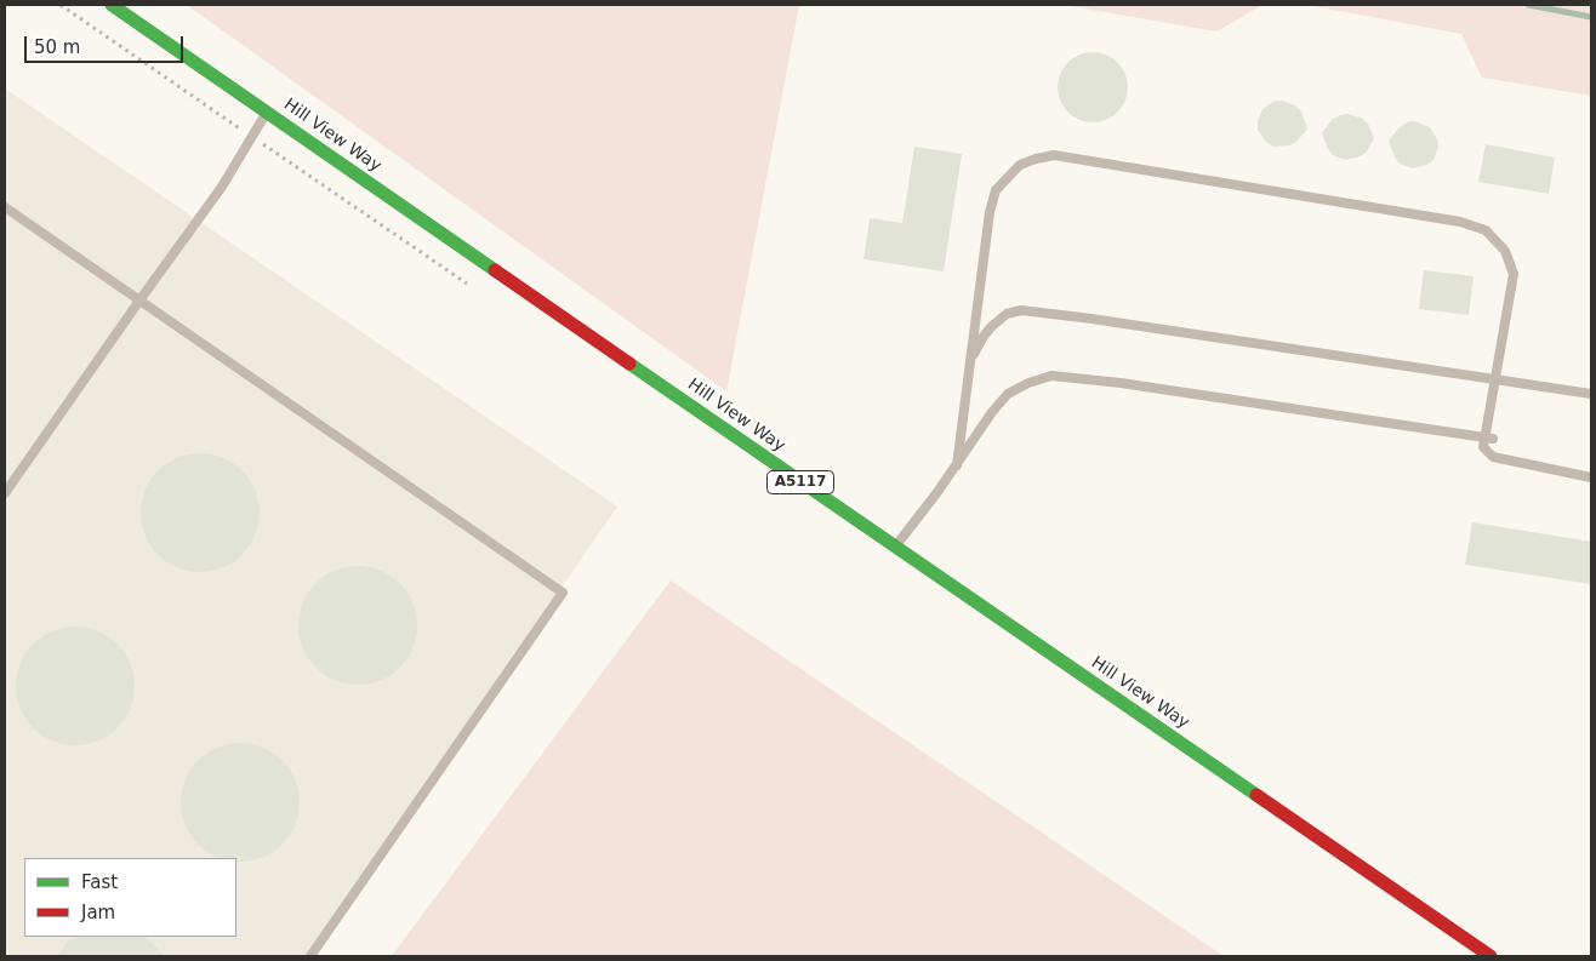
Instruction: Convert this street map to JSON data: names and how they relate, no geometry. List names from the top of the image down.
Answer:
{
  "streets": {
    "main road": ["Hill View Way", "A5117"]
  },
  "legend": ["Fast", "Jam"],
  "scale_bar": "50 m"
}
